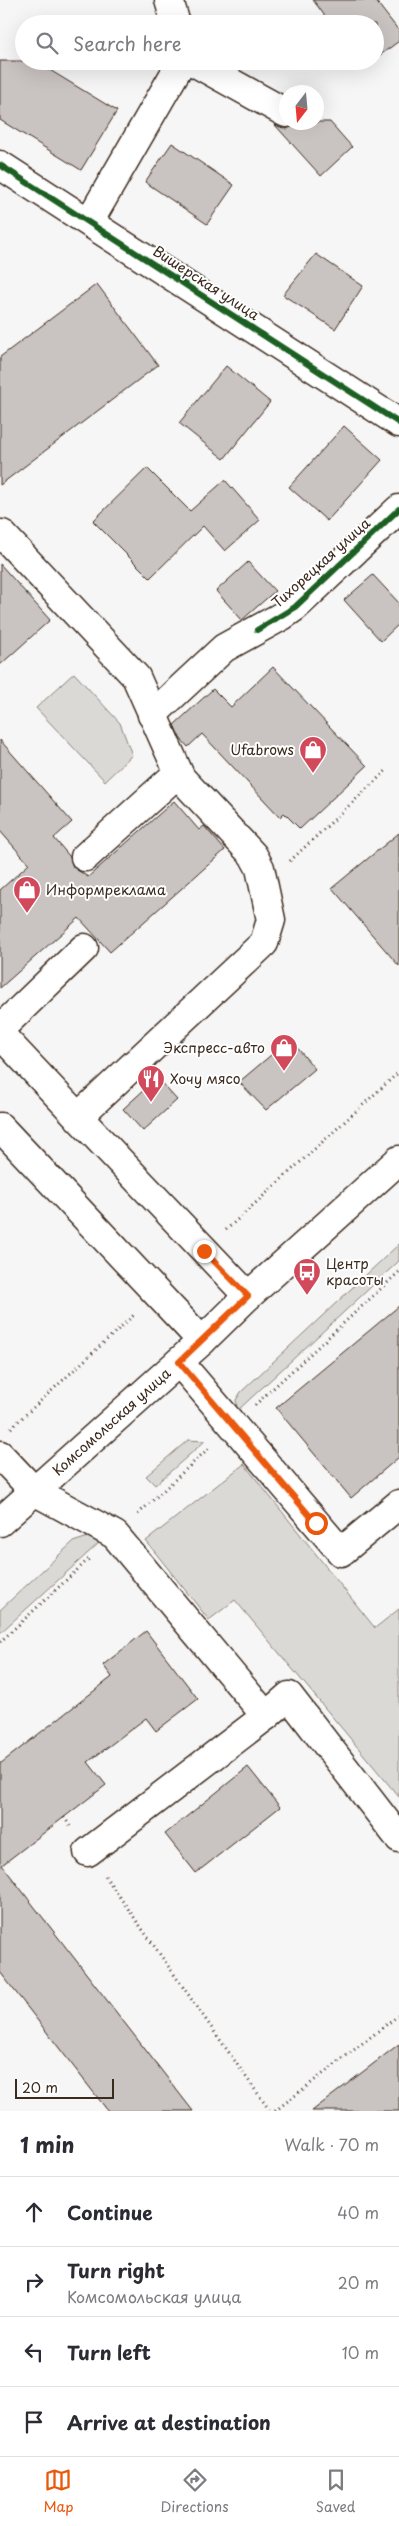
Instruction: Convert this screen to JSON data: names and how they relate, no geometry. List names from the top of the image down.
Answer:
{
  "streets": {
    "street": ["Вишерская улица", "Тихорецкая улица", "Комсомольская улица"]
  },
  "places": {
    "shop": ["Ufabrows", "Информреклама", "Экспресс-авто"],
    "restaurant": ["Хочу мясо"],
    "bus stop": ["Центр красоты"]
  },
  "scale_bar": "20 m",
  "north": "bottom",
  "page": {
    "search": "Search here",
    "scale": "20 m",
    "heading": ["1 min", "Walk · 70 m"],
    "list": [
      ["Continue", "40 m"],
      ["Turn right", "Комсомольская улица", "20 m"],
      ["Turn left", "10 m"],
      "Arrive at destination"
    ],
    "nav": ["Map", "Directions", "Saved"]
  }
}
